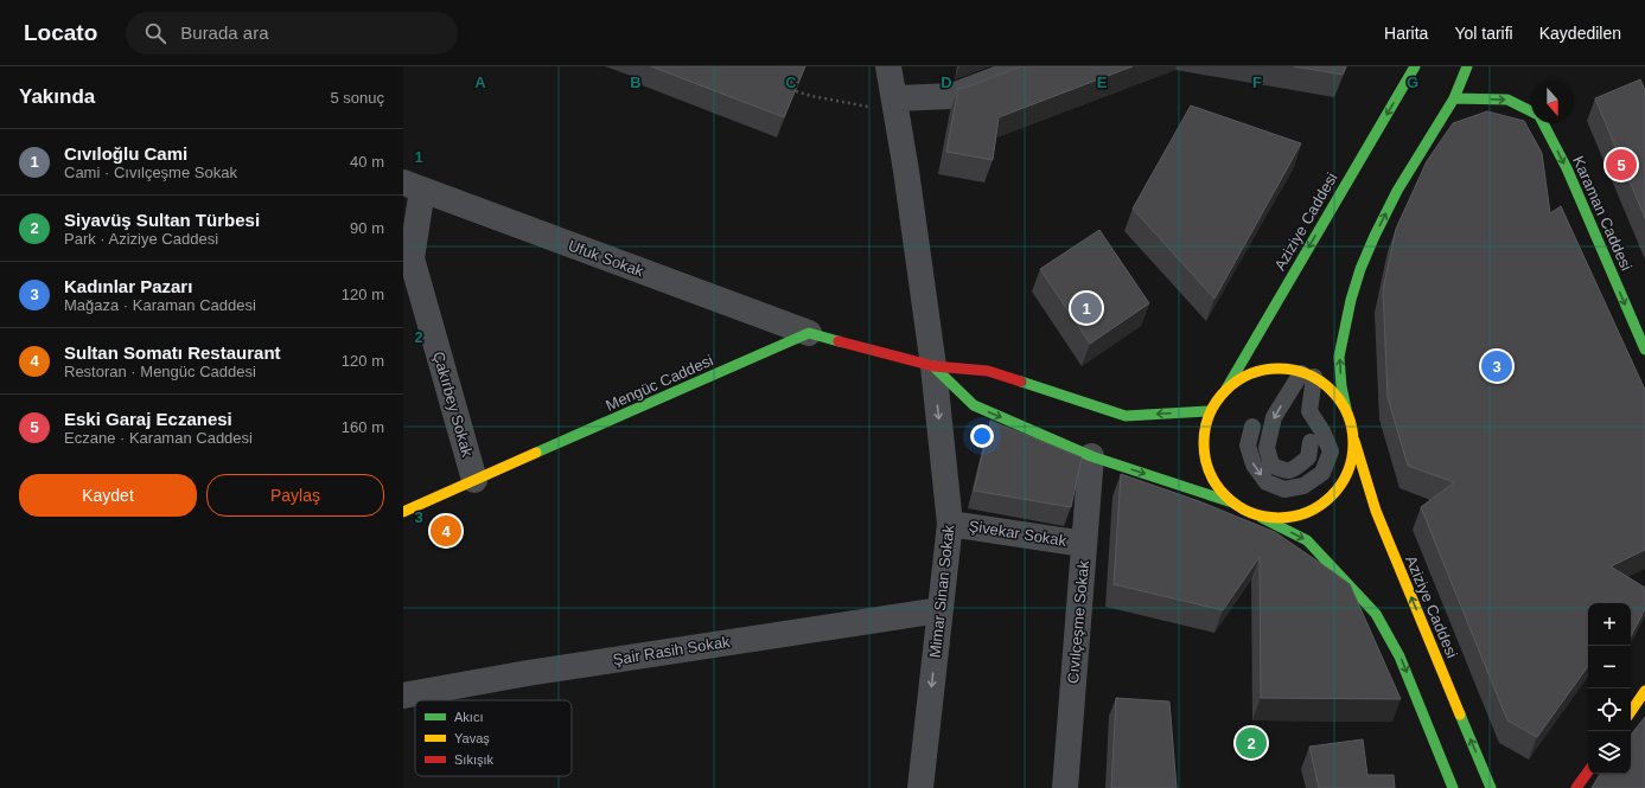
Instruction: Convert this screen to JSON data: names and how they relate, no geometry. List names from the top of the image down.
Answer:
{
  "streets": {
    "main road": ["Karaman Caddesi", "Aziziye Caddesi", "Mengüc Caddesi"],
    "street": [
      "Ufuk Sokak",
      "Çakırbey Sokak",
      "Şivekar Sokak",
      "Mimar Sinan Sokak",
      "Cıvılçeşme Sokak",
      "Şair Rasih Sokak"
    ]
  },
  "crossings": [
    ["Ufuk Sokak", "Mengüc Caddesi"],
    ["Ufuk Sokak", "Çakırbey Sokak"],
    ["Mengüc Caddesi", "Çakırbey Sokak"],
    ["Şivekar Sokak", "Mimar Sinan Sokak"],
    ["Şivekar Sokak", "Cıvılçeşme Sokak"],
    ["Mimar Sinan Sokak", "Şair Rasih Sokak"]
  ],
  "one_way": ["Karaman Caddesi", "Mimar Sinan Sokak"],
  "legend": ["Akıcı", "Yavaş", "Sıkışık"],
  "north": "bottom",
  "page": {
    "header": "Locato",
    "search": "Burada ara",
    "nav": ["Harita", "Yol tarifi", "Kaydedilen"],
    "heading": ["Yakında", "5 sonuç"],
    "list": [
      {
        "mark": "1",
        "name": "Cıvıloğlu Cami",
        "note": "Cami · Cıvılçeşme Sokak",
        "value": "40 m"
      },
      {
        "mark": "2",
        "name": "Siyavüş Sultan Türbesi",
        "note": "Park · Aziziye Caddesi",
        "value": "90 m"
      },
      {
        "mark": "3",
        "name": "Kadınlar Pazarı",
        "note": "Mağaza · Karaman Caddesi",
        "value": "120 m"
      },
      {
        "mark": "4",
        "name": "Sultan Somatı Restaurant",
        "note": "Restoran · Mengüc Caddesi",
        "value": "120 m"
      },
      {
        "mark": "5",
        "name": "Eski Garaj Eczanesi",
        "note": "Eczane · Karaman Caddesi",
        "value": "160 m"
      }
    ],
    "pins": [
      "5",
      "1",
      "3",
      "4",
      "2"
    ],
    "buttons": ["Kaydet", "Paylaş"],
    "map_buttons": ["+", "−"]
  },
  "grid": {
    "columns": [
      "A",
      "B",
      "C",
      "D",
      "E",
      "F",
      "G"
    ],
    "rows": ["1", "2", "3"]
  }
}
